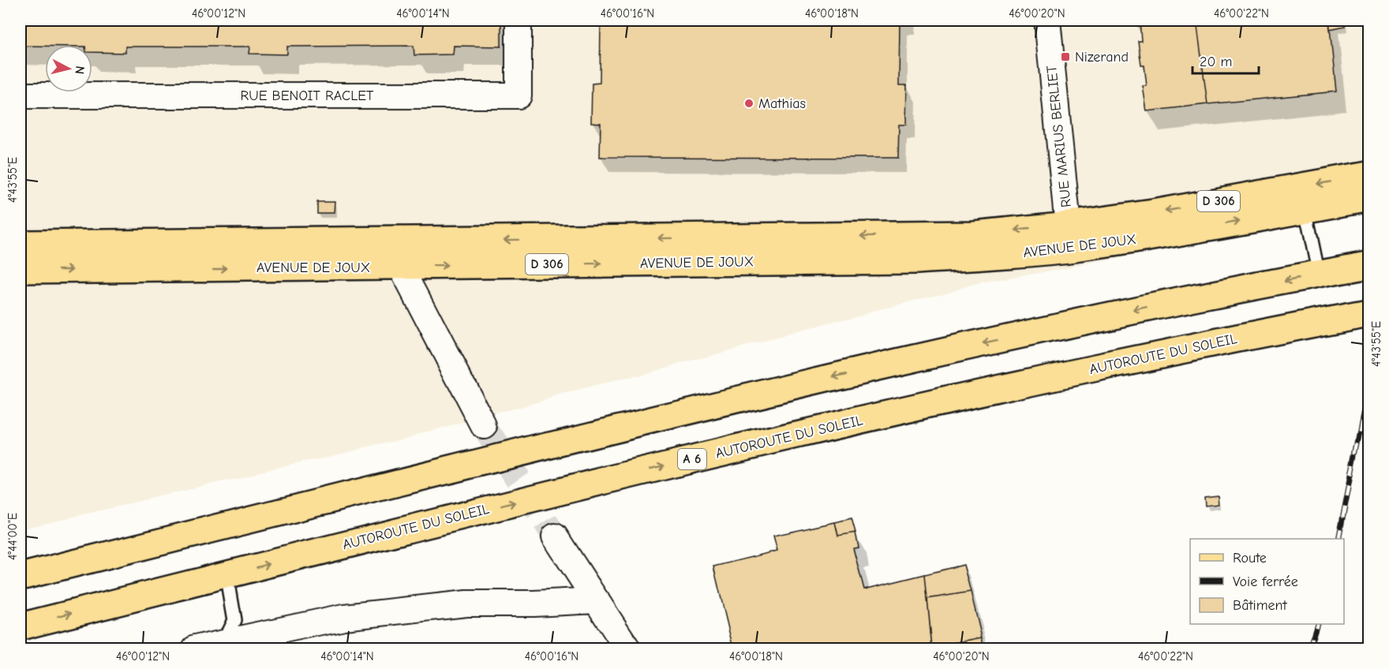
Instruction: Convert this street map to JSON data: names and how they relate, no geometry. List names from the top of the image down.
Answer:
{
  "streets": {
    "main road": [
      "D 306",
      "AVENUE DE JOUX",
      "AUTOROUTE DU SOLEIL",
      "A 6"
    ],
    "street": ["RUE BENOIT RACLET", "RUE MARIUS BERLIET"]
  },
  "crossings": [
    ["RUE MARIUS BERLIET", "AVENUE DE JOUX"]
  ],
  "places": {
    "transit": ["Nizerand"],
    "other": ["Mathias"]
  },
  "legend": ["Route", "Voie ferrée", "Bâtiment"],
  "scale_bar": "20 m",
  "north": "right",
  "coordinates": [
    "46°00'12\"N",
    "46°00'14\"N",
    "46°00'16\"N",
    "46°00'18\"N",
    "46°00'20\"N",
    "46°00'22\"N",
    "4°43'55\"E",
    "4°44'00\"E"
  ]
}
